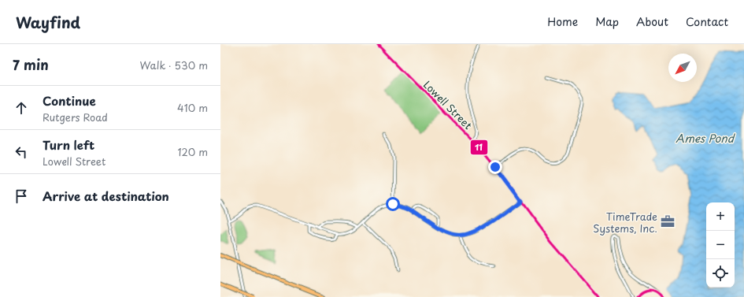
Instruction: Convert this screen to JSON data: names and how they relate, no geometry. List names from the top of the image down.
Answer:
{
  "streets": {
    "main road": ["Lowell Street"]
  },
  "water": ["Ames Pond"],
  "places": {
    "office": ["TimeTrade Systems, Inc."]
  },
  "lines": ["transit line 11"],
  "north": "bottom left",
  "page": {
    "header": "Wayfind",
    "nav": [
      "Home",
      "Map",
      "About",
      "Contact"
    ],
    "heading": ["7 min", "Walk · 530 m"],
    "list": [
      ["Continue", "Rutgers Road", "410 m"],
      ["Turn left", "Lowell Street", "120 m"],
      "Arrive at destination"
    ],
    "map_buttons": ["+", "−"]
  }
}
